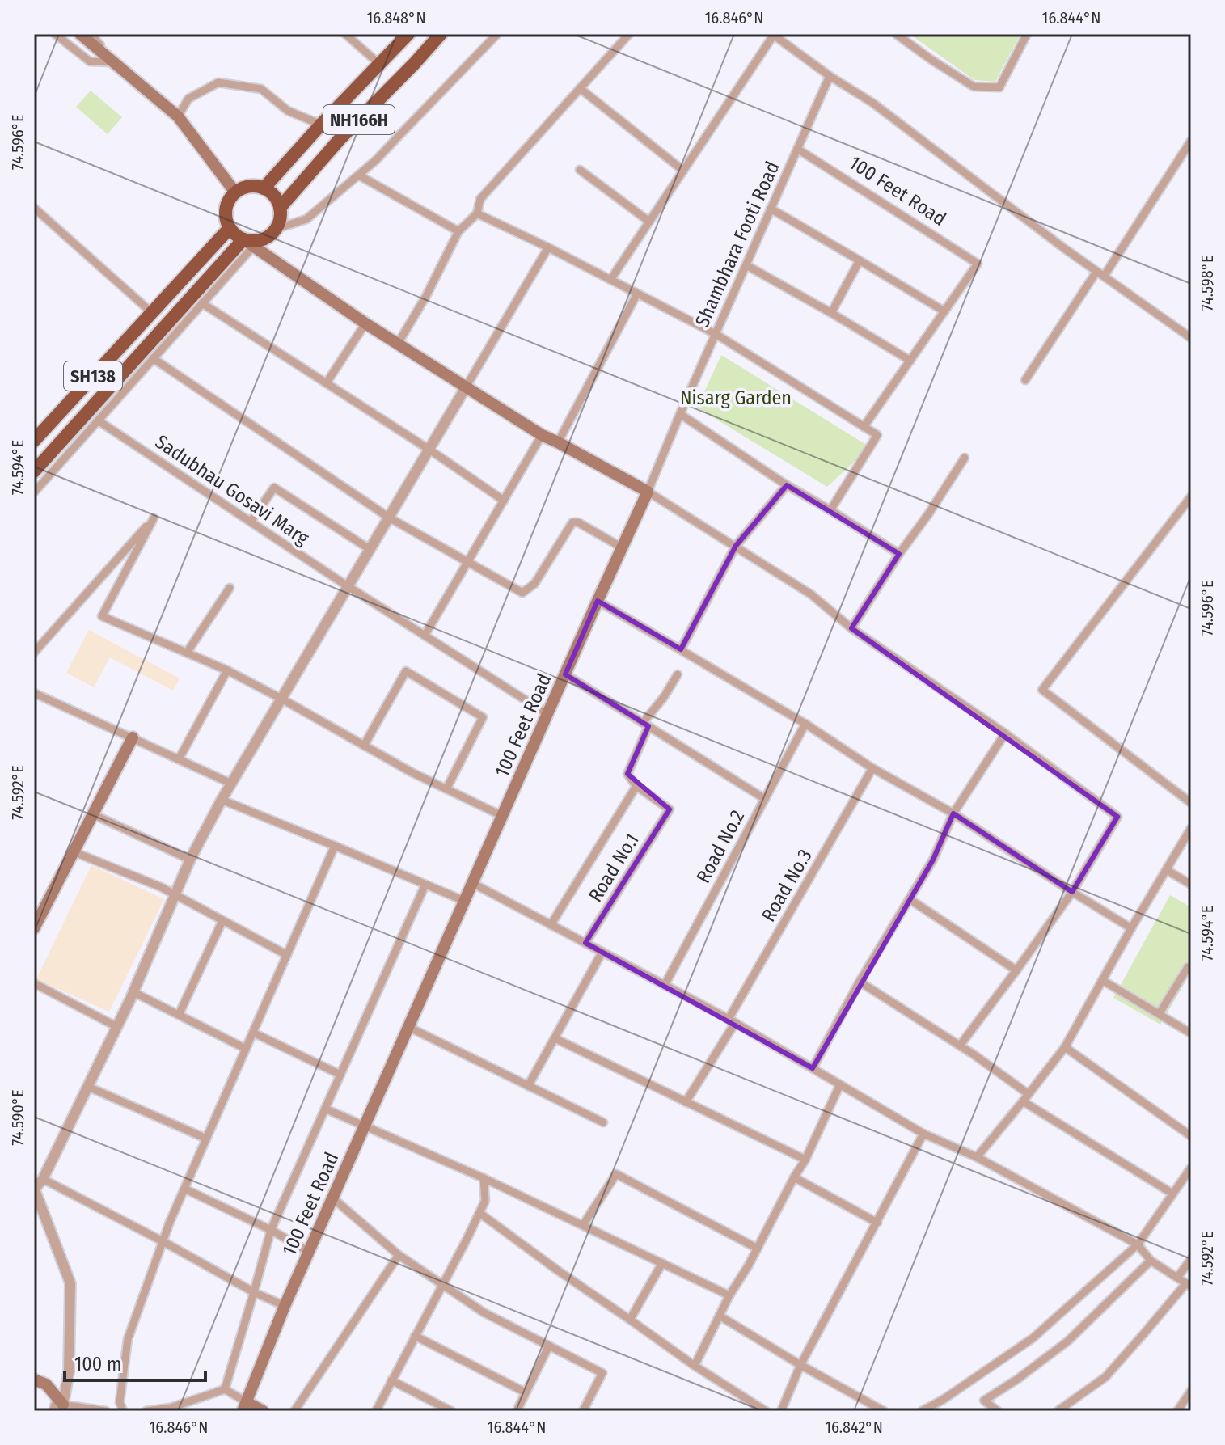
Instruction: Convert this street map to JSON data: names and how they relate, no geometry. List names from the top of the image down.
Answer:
{
  "streets": {
    "highway": ["NH166H", "SH138"],
    "main road": ["100 Feet Road"],
    "street": [
      "Shambhara Footi Road",
      "Sadubhau Gosavi Marg",
      "Road No.2",
      "Road No.1",
      "Road No.3"
    ]
  },
  "crossings": [
    ["100 Feet Road", "Shambhara Footi Road"],
    ["100 Feet Road", "Sadubhau Gosavi Marg"]
  ],
  "parks": ["Nisarg Garden"],
  "scale_bar": "100 m",
  "coordinates": [
    "16.848°N",
    "16.846°N",
    "16.844°N",
    "74.596°E",
    "74.598°E",
    "74.594°E",
    "74.592°E",
    "74.590°E",
    "16.842°N"
  ]
}
